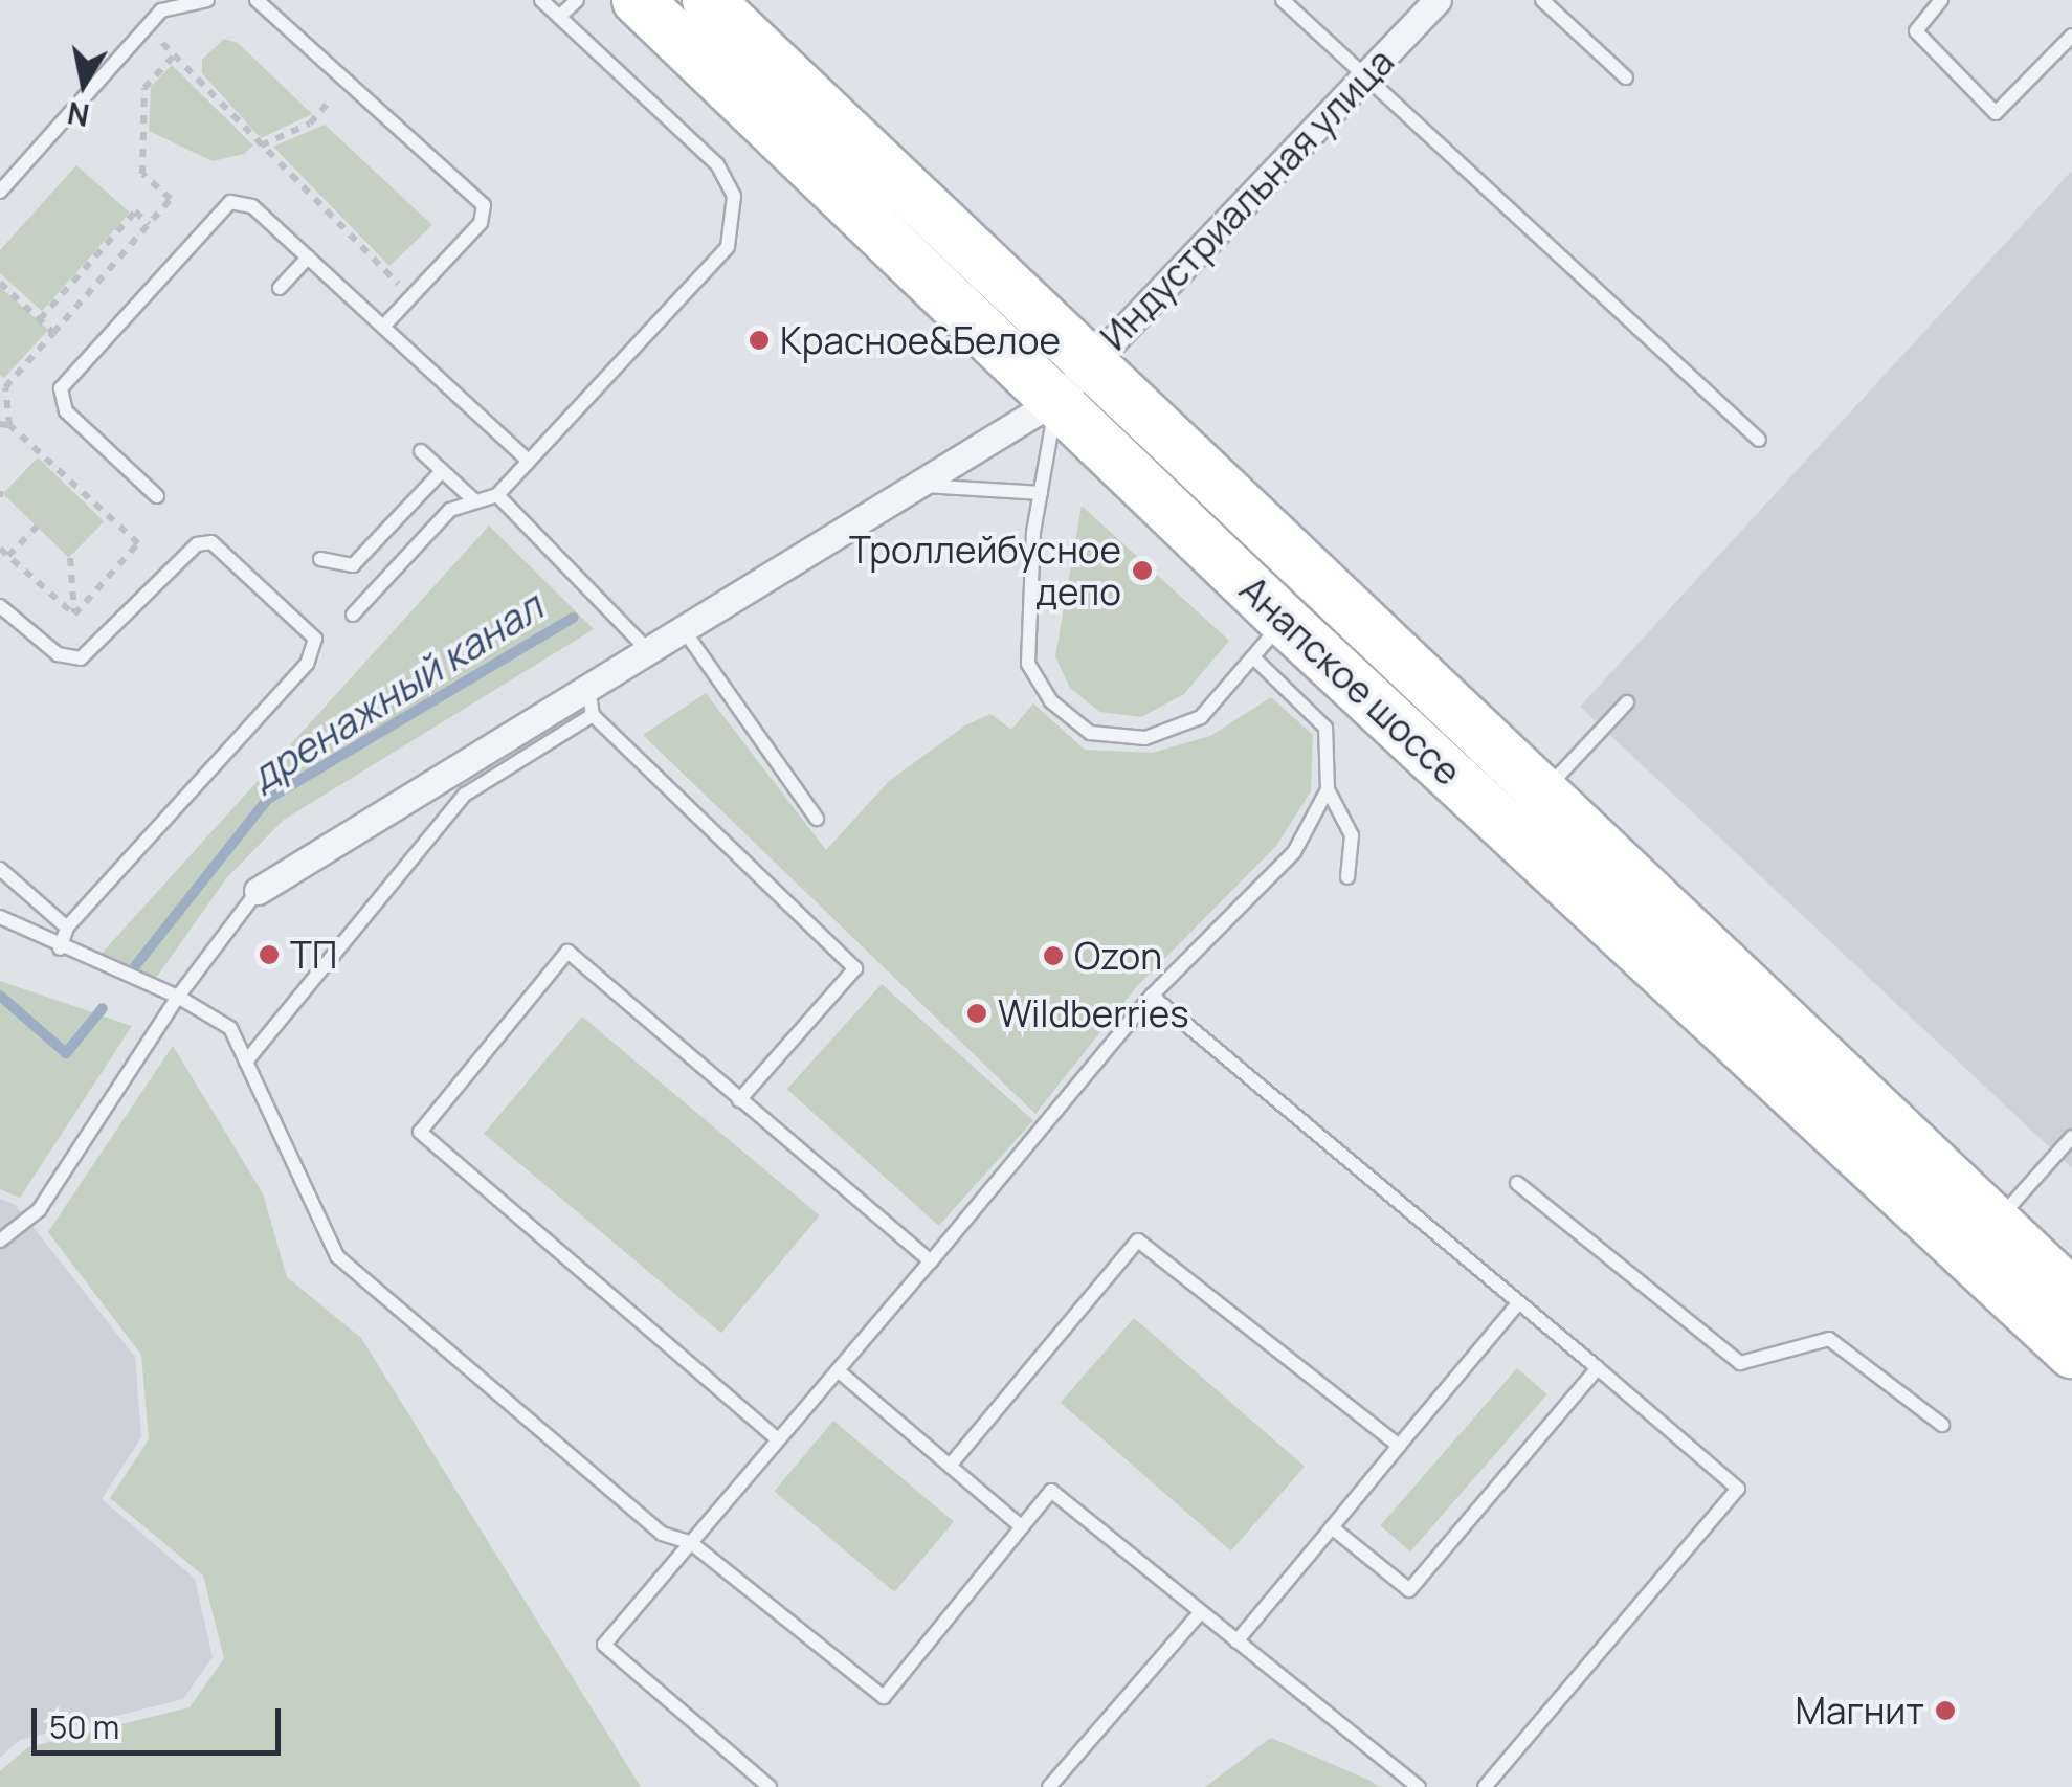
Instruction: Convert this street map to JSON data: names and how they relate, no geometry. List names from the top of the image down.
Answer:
{
  "streets": {
    "highway": ["Анапское шоссе"],
    "street": ["Индустриальная улица"]
  },
  "crossings": [
    ["Индустриальная улица", "Анапское шоссе"]
  ],
  "water": ["дренажный канал"],
  "places": [
    "Красное&Белое",
    "Троллейбусное депо",
    "ТП",
    "Ozon",
    "Wildberries",
    "Магнит"
  ],
  "scale_bar": "50 m",
  "north": "bottom"
}
